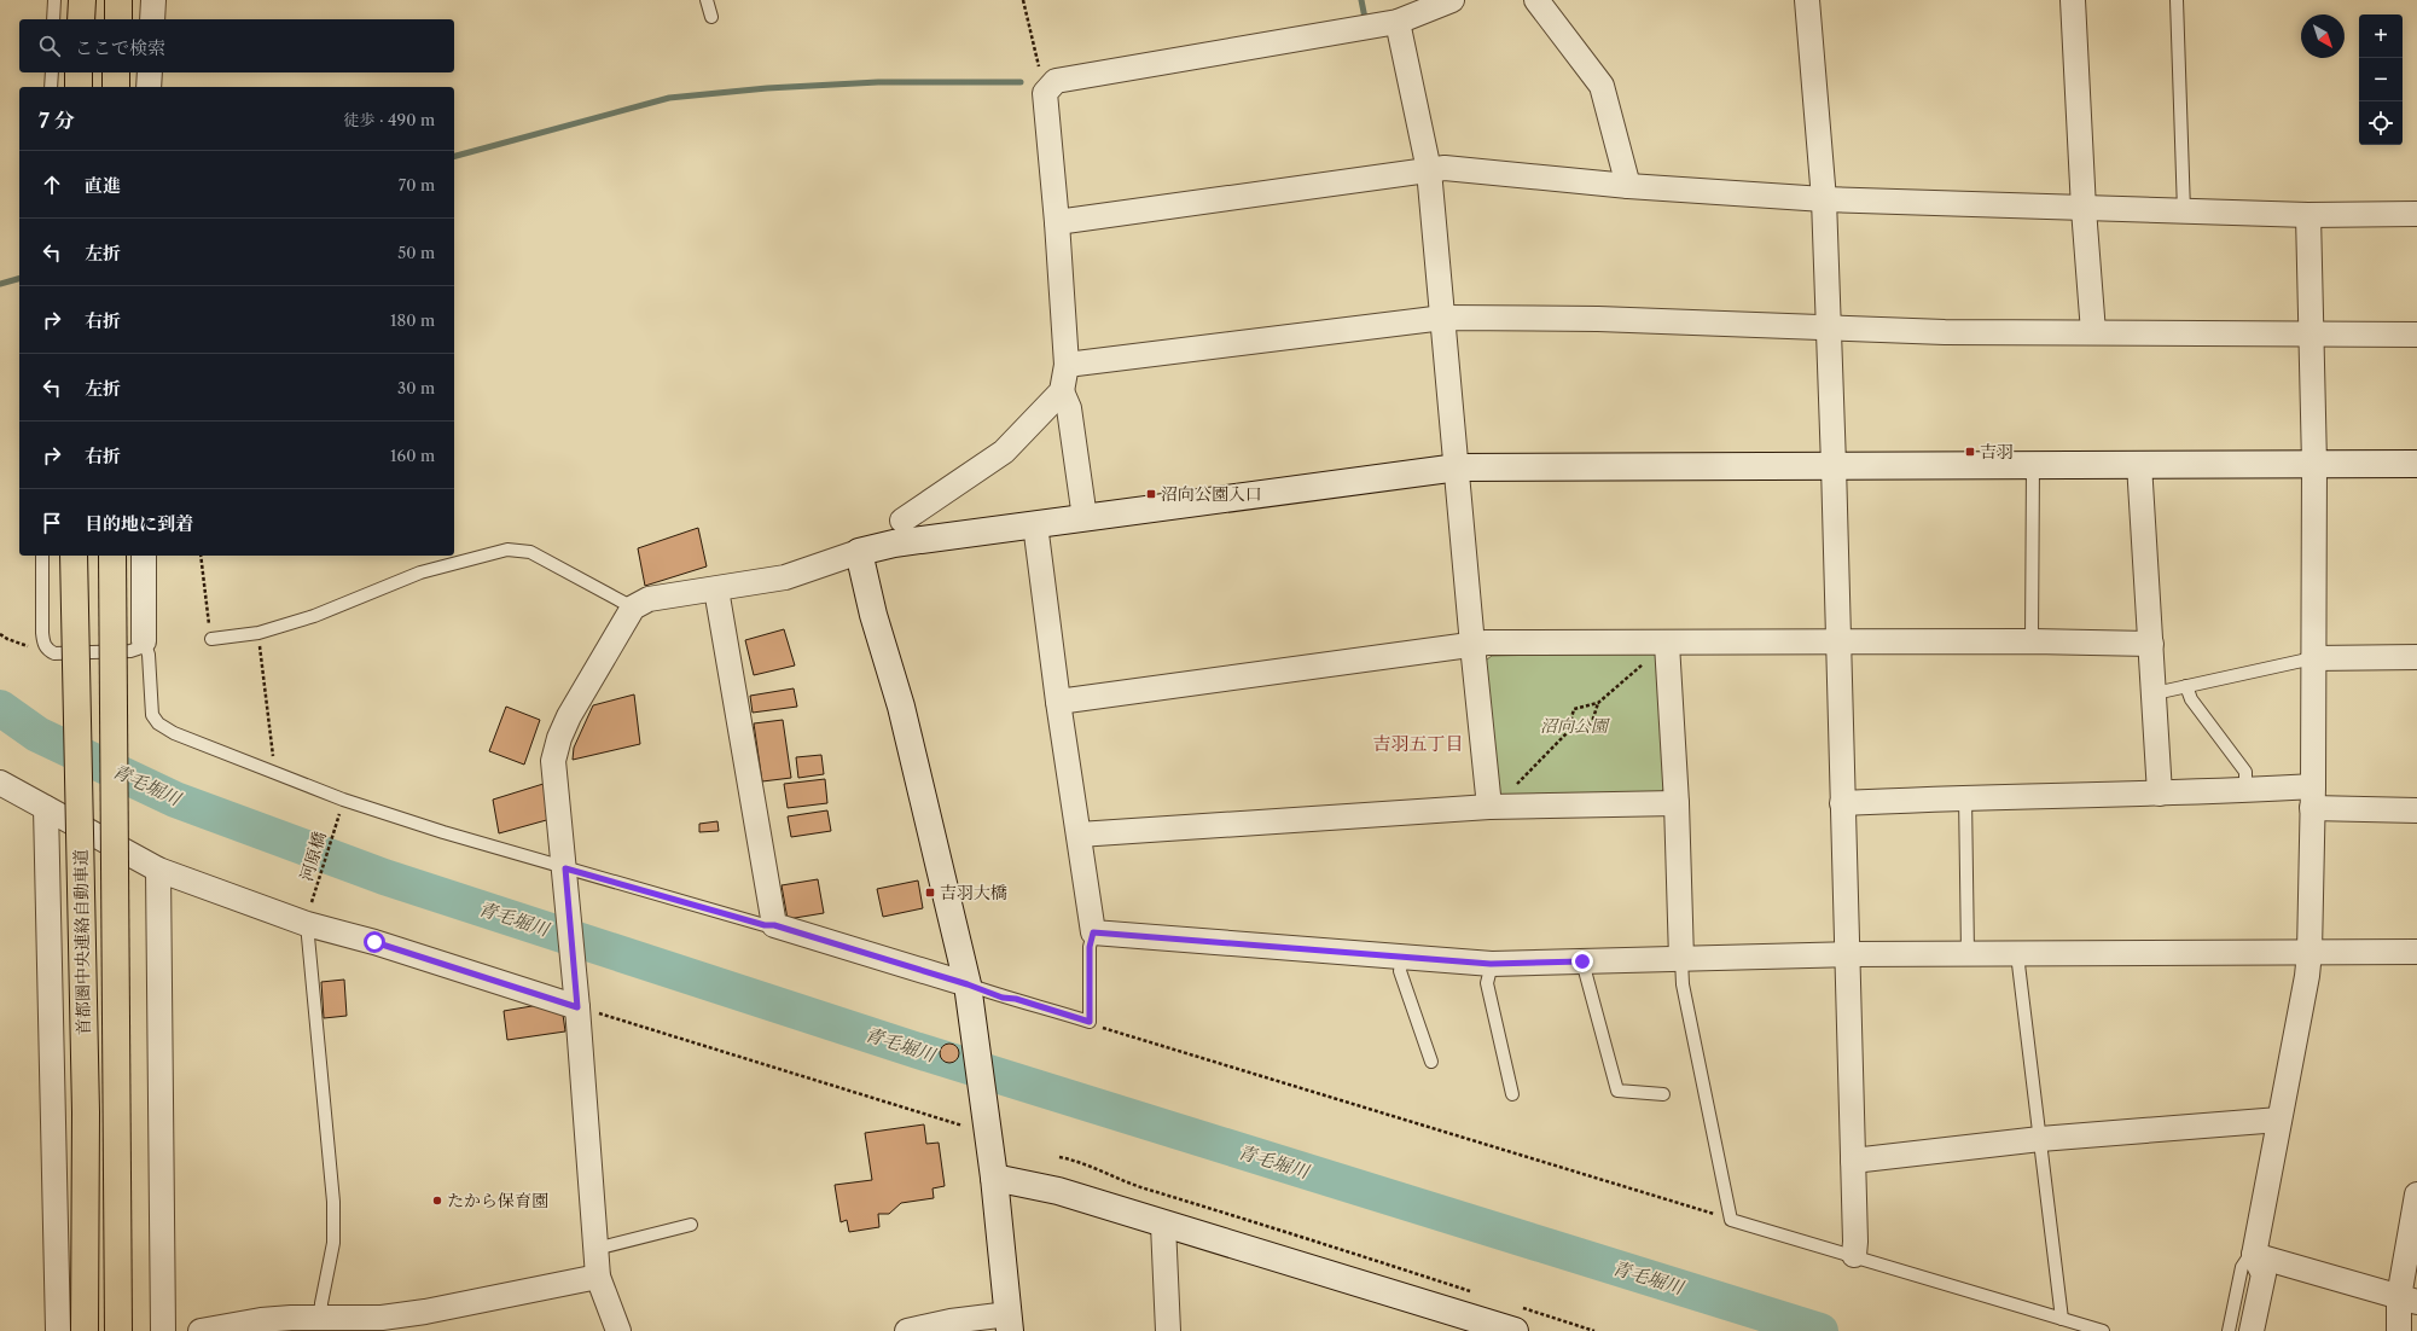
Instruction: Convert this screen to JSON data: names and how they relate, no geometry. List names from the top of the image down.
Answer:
{
  "streets": {
    "highway": ["首都圏中央連絡自動車道"],
    "path": ["河原橋"]
  },
  "districts": ["吉羽五丁目"],
  "water": ["青毛堀川"],
  "parks": ["沼向公園"],
  "places": {
    "transit": ["吉羽", "沼向公園入口", "吉羽大橋"],
    "other": ["たから保育園"]
  },
  "north": "bottom right",
  "page": {
    "map_buttons": ["+", "−"],
    "search": "ここで検索",
    "heading": ["7 分", "徒歩 · 490 m"],
    "list": [
      ["直進", "70 m"],
      ["左折", "50 m"],
      ["右折", "180 m"],
      ["左折", "30 m"],
      ["右折", "160 m"],
      "目的地に到着"
    ]
  }
}
